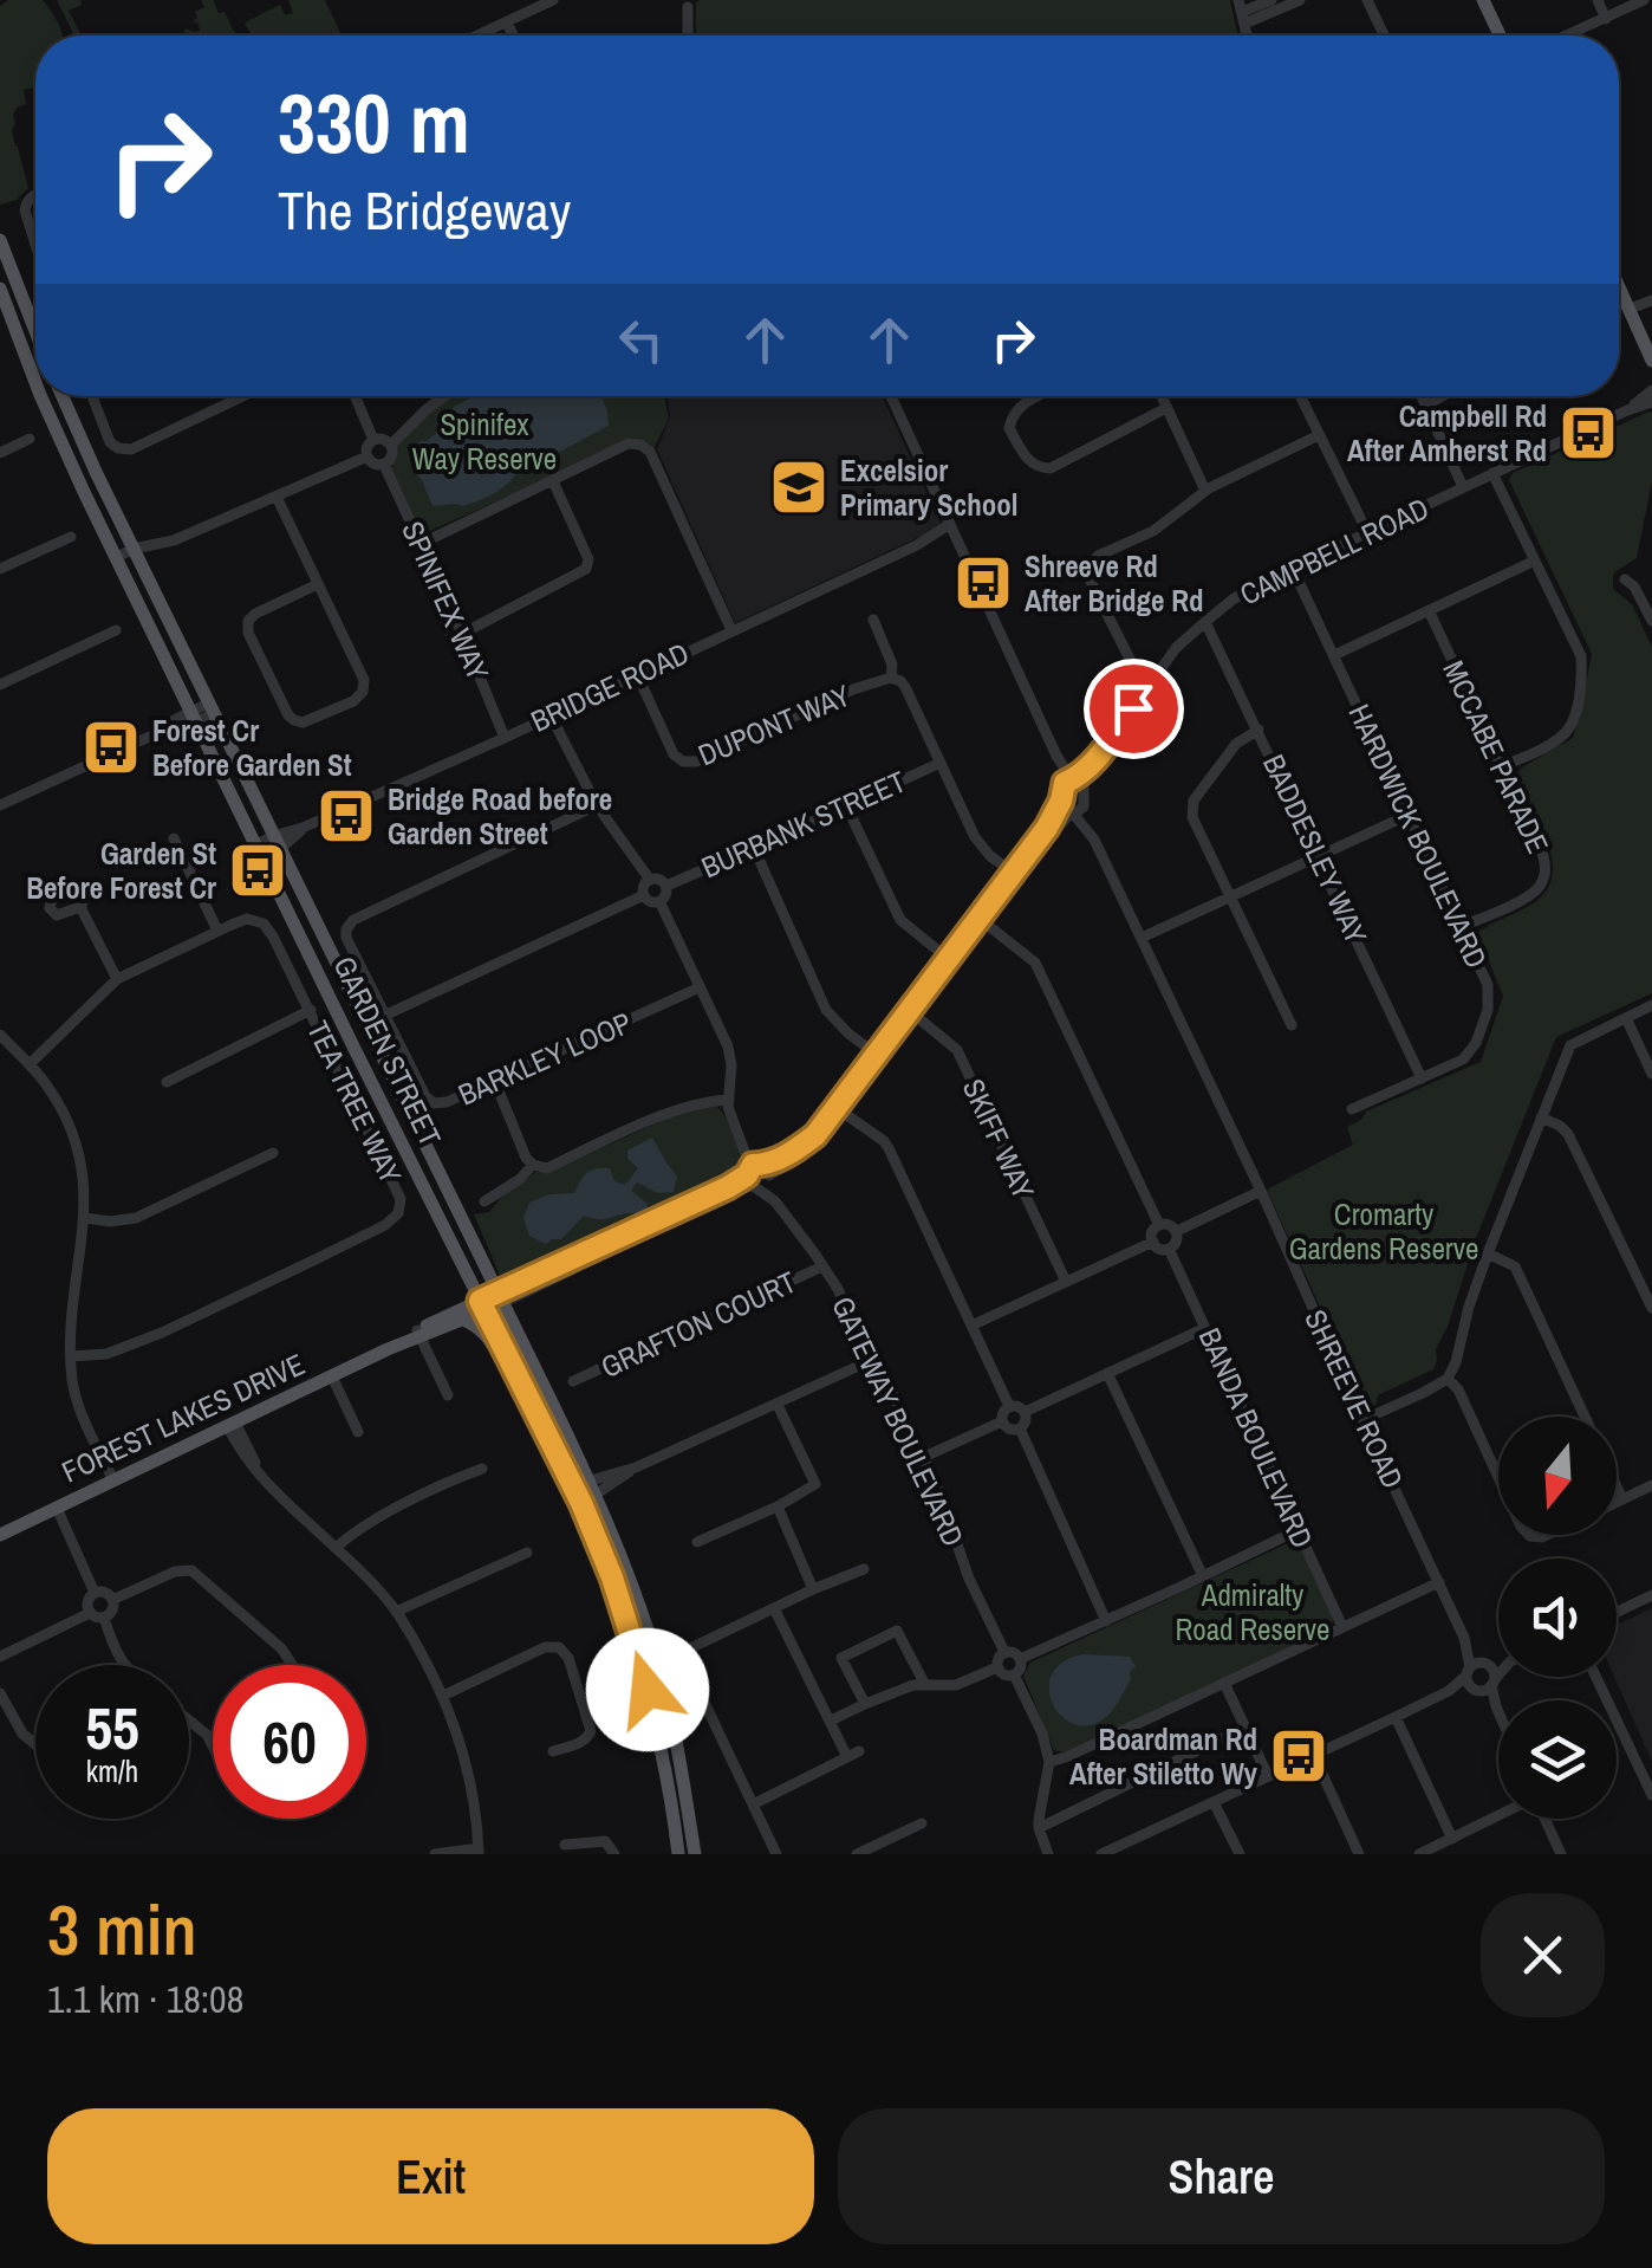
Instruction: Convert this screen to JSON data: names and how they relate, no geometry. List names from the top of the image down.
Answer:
{
  "streets": {
    "main road": ["GARDEN STREET", "FOREST LAKES DRIVE"],
    "street": [
      "CAMPBELL ROAD",
      "SPINIFEX WAY",
      "BRIDGE ROAD",
      "DUPONT WAY",
      "MCCABE PARADE",
      "BURBANK STREET",
      "HARDWICK BOULEVARD",
      "BADDESLEY WAY",
      "BARKLEY LOOP",
      "TEA TREE WAY",
      "SKIFF WAY",
      "GRAFTON COURT",
      "SHREEVE ROAD",
      "GATEWAY BOULEVARD",
      "BANDA BOULEVARD"
    ]
  },
  "crossings": [
    ["CAMPBELL ROAD", "HARDWICK BOULEVARD"],
    ["CAMPBELL ROAD", "BADDESLEY WAY"],
    ["CAMPBELL ROAD", "SHREEVE ROAD"],
    ["SPINIFEX WAY", "BRIDGE ROAD"],
    ["BRIDGE ROAD", "DUPONT WAY"],
    ["BRIDGE ROAD", "GARDEN STREET"],
    ["BRIDGE ROAD", "SHREEVE ROAD"],
    ["MCCABE PARADE", "HARDWICK BOULEVARD"],
    ["BURBANK STREET", "GATEWAY BOULEVARD"],
    ["HARDWICK BOULEVARD", "BADDESLEY WAY"],
    ["GARDEN STREET", "FOREST LAKES DRIVE"],
    ["BARKLEY LOOP", "GATEWAY BOULEVARD"],
    ["GRAFTON COURT", "GATEWAY BOULEVARD"]
  ],
  "parks": ["Spinifex Way Reserve", "Cromarty Gardens Reserve", "Admiralty Road Reserve"],
  "places": {
    "bus stop": [
      "Campbell Rd After Amherst Rd",
      "Shreeve Rd After Bridge Rd",
      "Forest Cr Before Garden St",
      "Bridge Road before Garden Street",
      "Garden St Before Forest Cr",
      "Boardman Rd After Stiletto Wy"
    ],
    "school or university": ["Excelsior Primary School"]
  },
  "north": "bottom",
  "page": {
    "turn": ["330 m", "The Bridgeway"],
    "speed": "55 km/h",
    "limit": "60",
    "heading": ["3 min", "1.1 km · 18:08"],
    "buttons": ["Exit", "Share"]
  }
}
